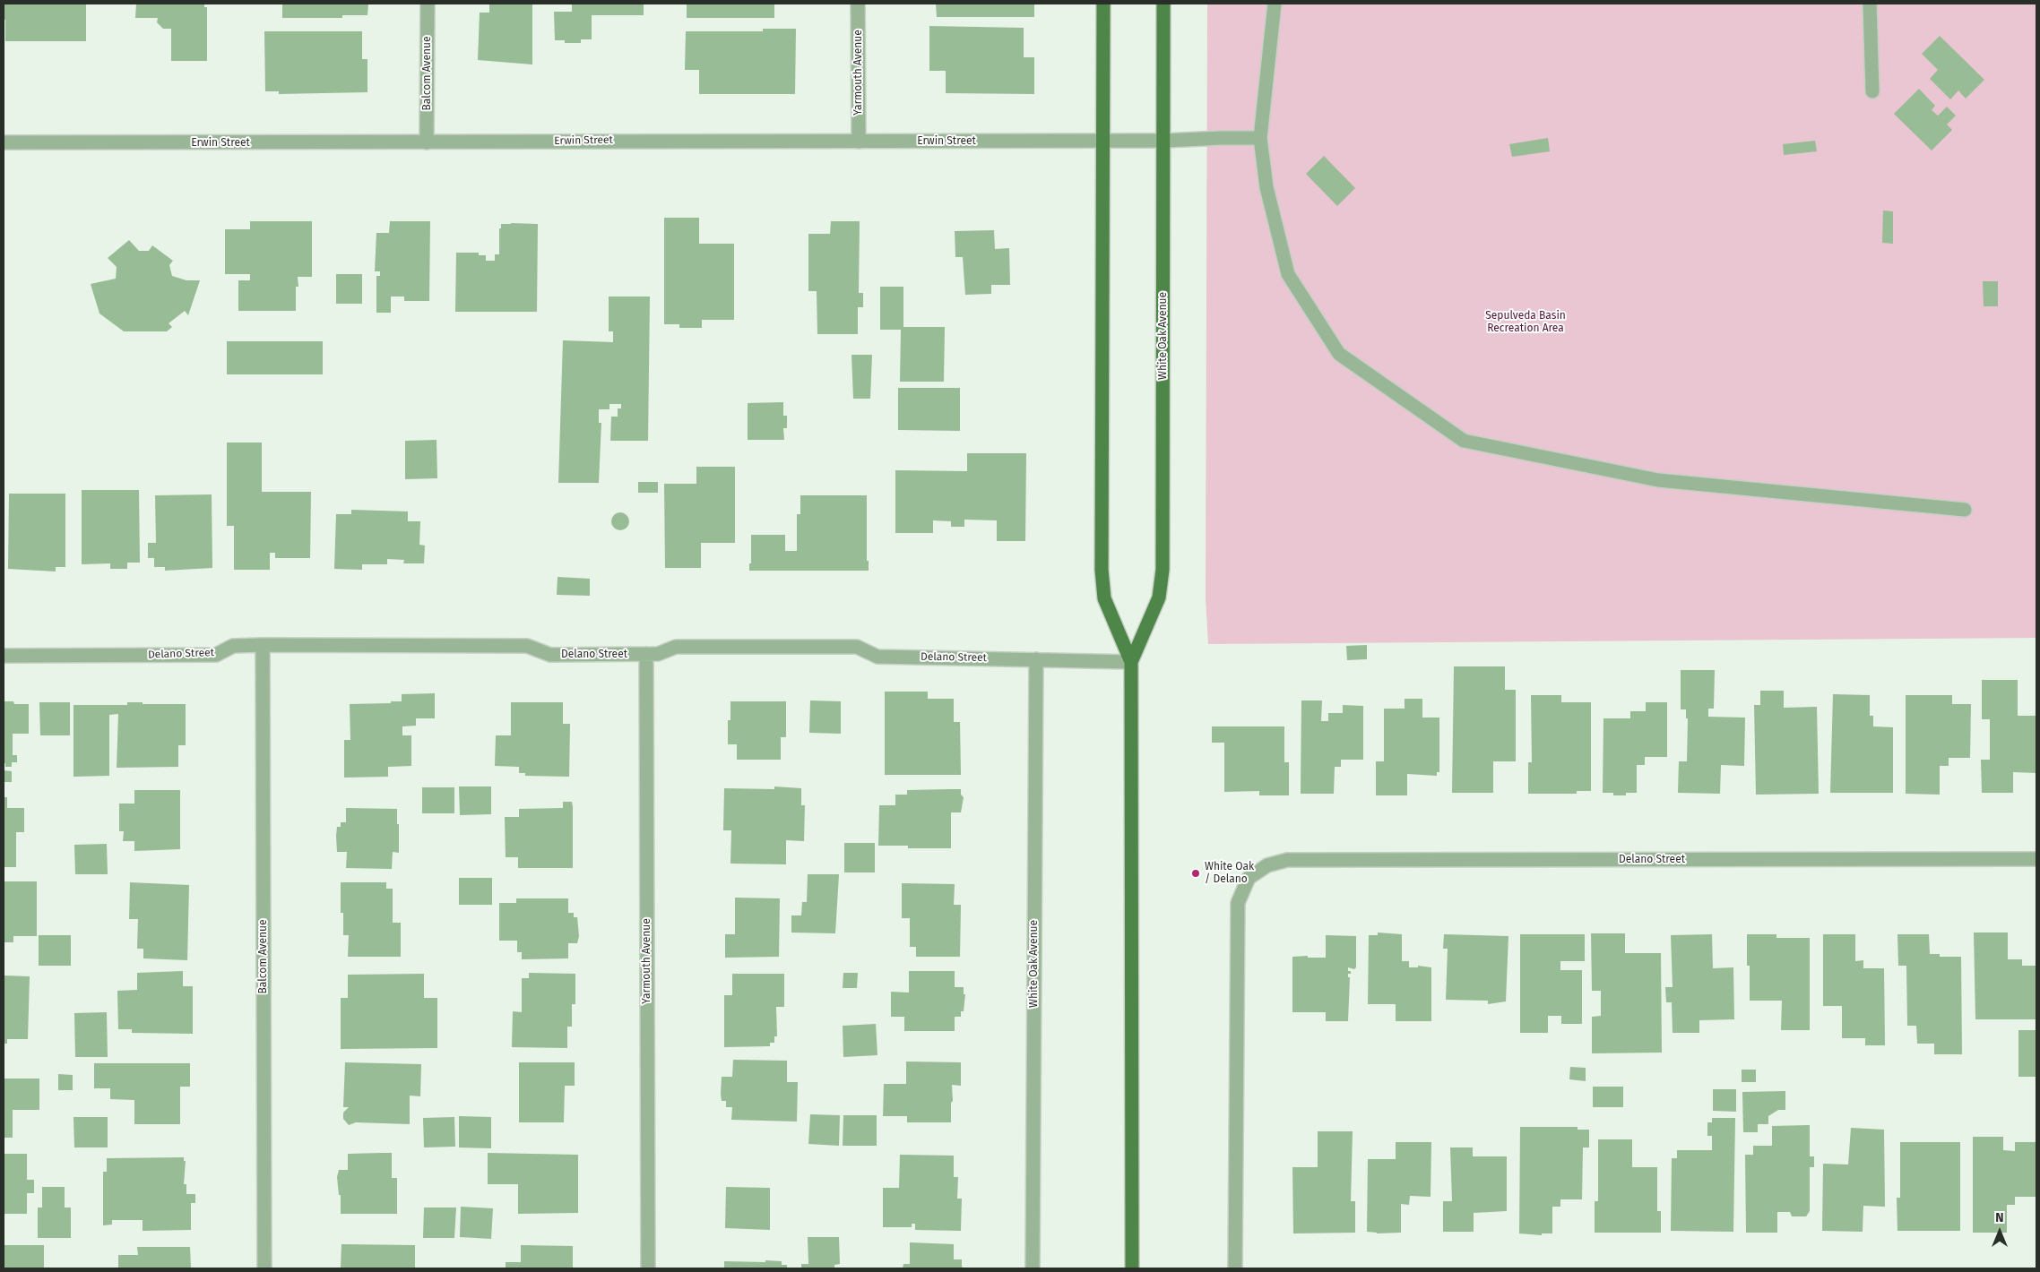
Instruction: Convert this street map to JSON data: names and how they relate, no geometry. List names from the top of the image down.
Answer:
{
  "streets": {
    "main road": ["White Oak Avenue"],
    "street": [
      "Yarmouth Avenue",
      "Balcom Avenue",
      "Erwin Street",
      "Delano Street"
    ]
  },
  "crossings": [
    ["Yarmouth Avenue", "Erwin Street"],
    ["Yarmouth Avenue", "Delano Street"],
    ["Balcom Avenue", "Erwin Street"],
    ["Balcom Avenue", "Delano Street"],
    ["Erwin Street", "White Oak Avenue"],
    ["White Oak Avenue", "Delano Street"]
  ],
  "parks": ["Sepulveda Basin Recreation Area"],
  "places": ["White Oak / Delano"],
  "north": "top"
}
